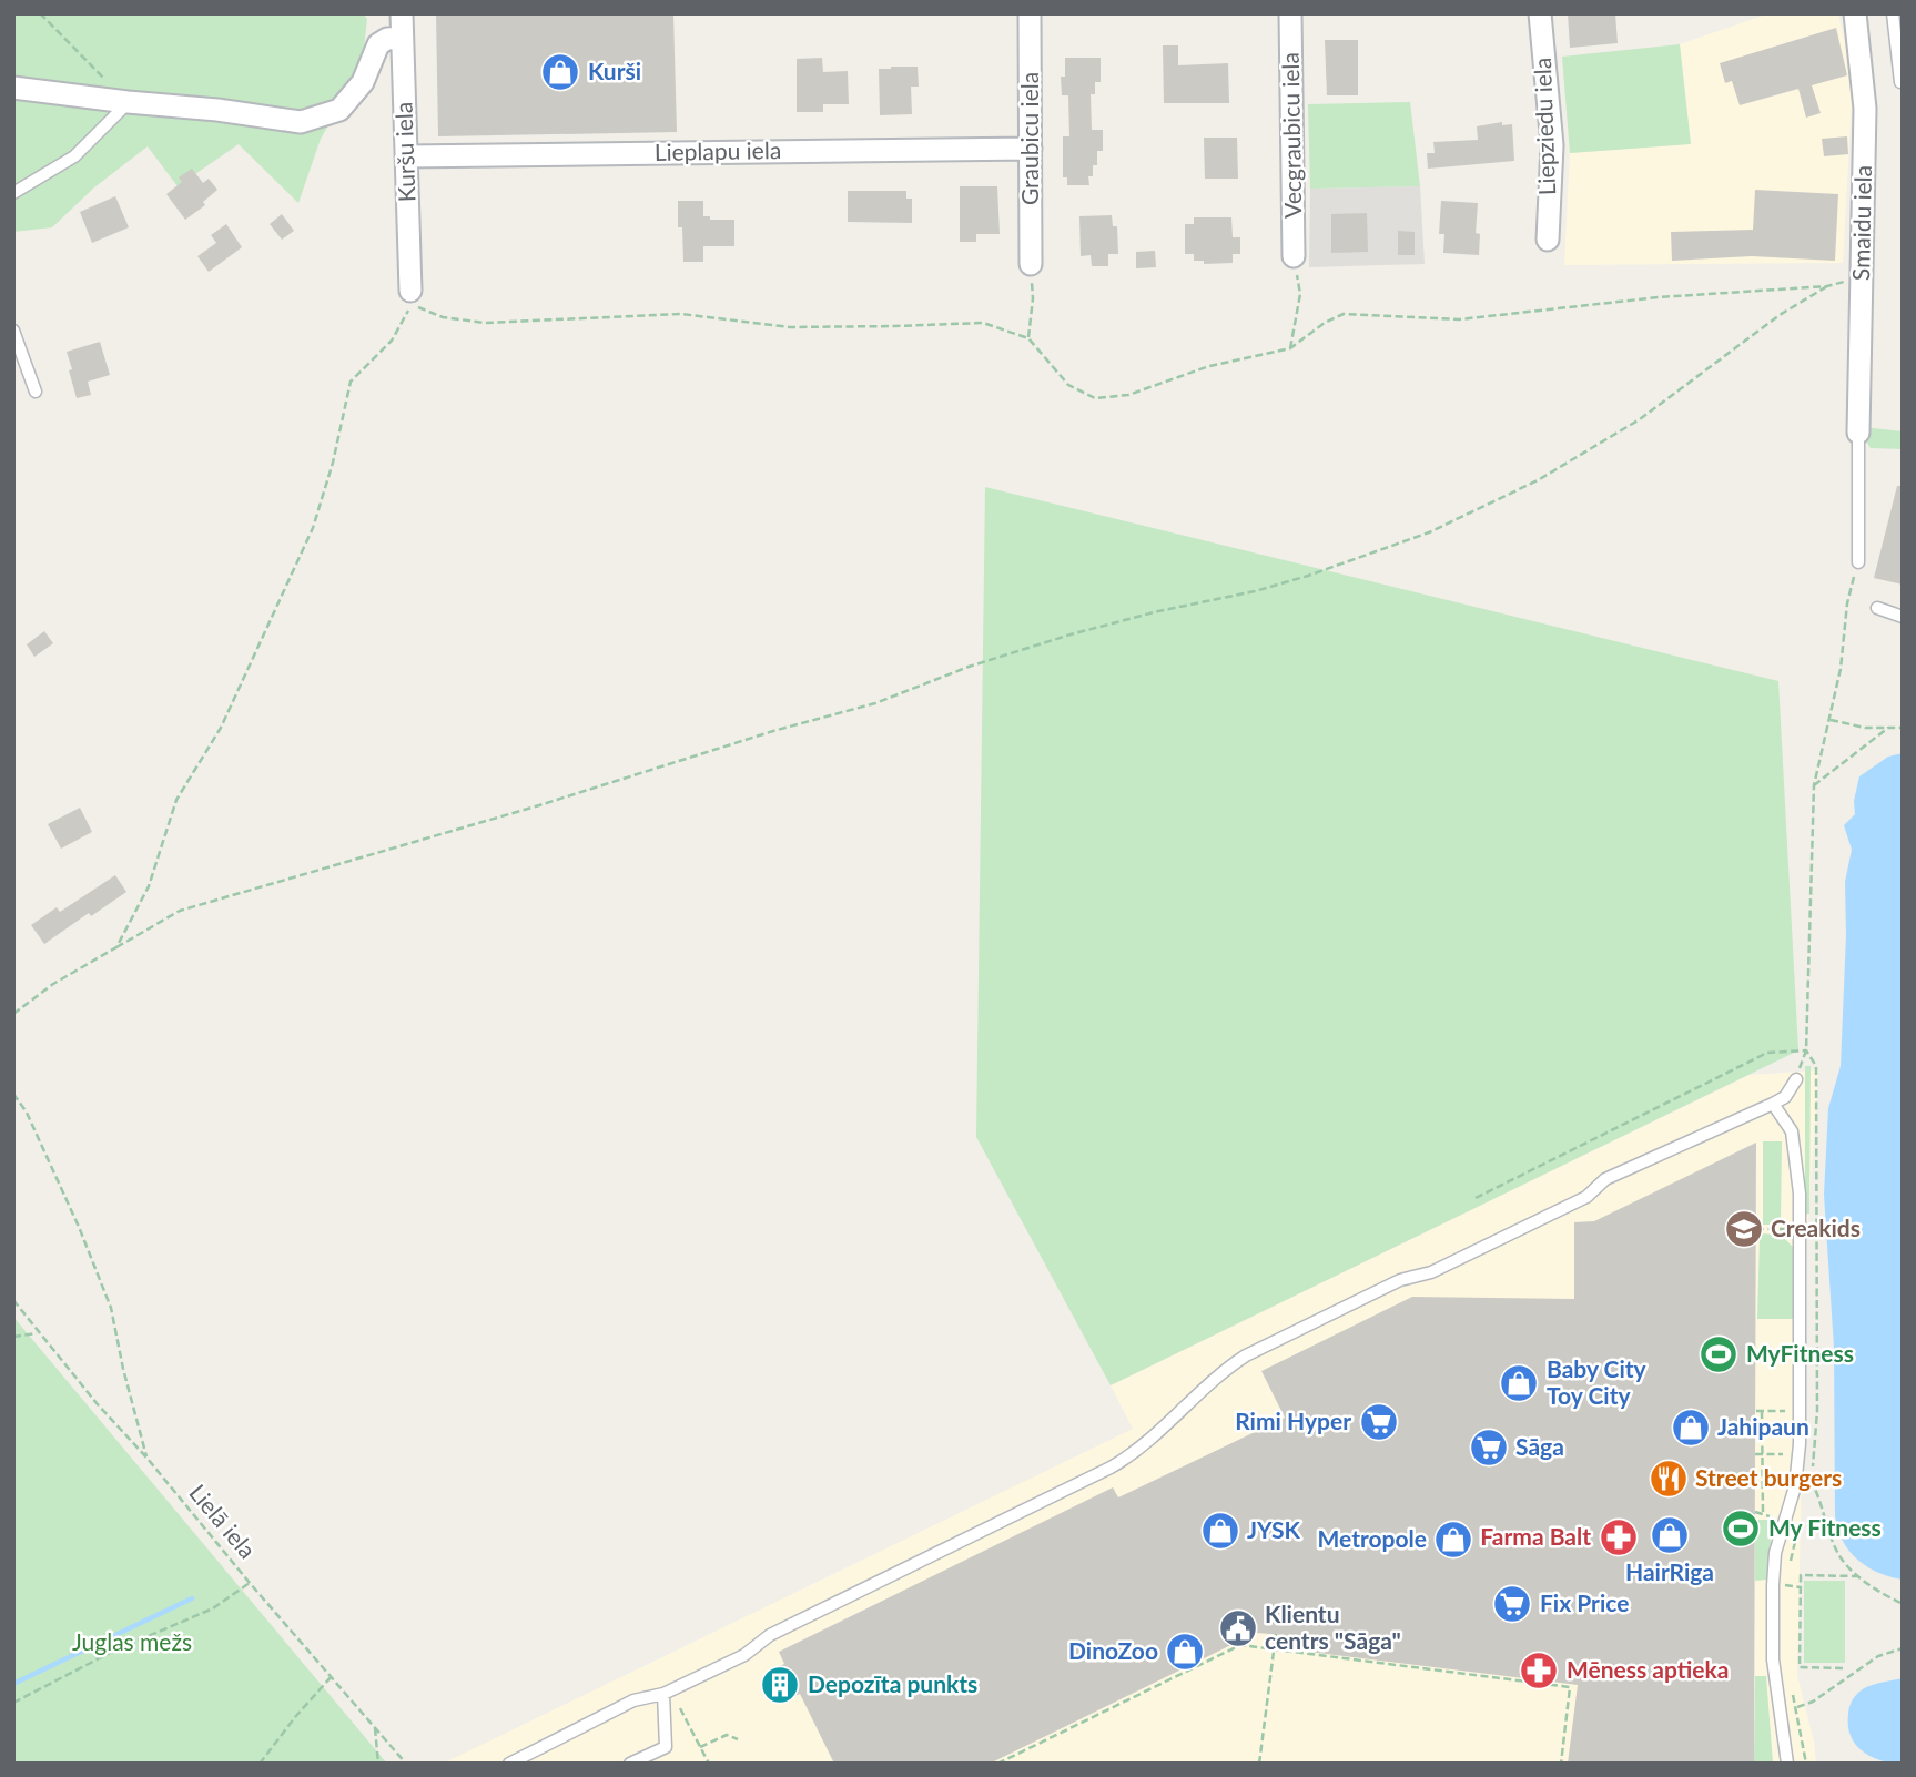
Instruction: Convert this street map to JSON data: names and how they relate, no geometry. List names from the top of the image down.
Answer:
{
  "streets": {
    "street": [
      "Liepziedu iela",
      "Vecgraubicu iela",
      "Graubicu iela",
      "Kuršu iela",
      "Lieplapu iela",
      "Smaidu iela"
    ],
    "path": ["Lielā iela"]
  },
  "crossings": [
    ["Graubicu iela", "Lieplapu iela"],
    ["Kuršu iela", "Lieplapu iela"]
  ],
  "parks": ["Juglas mežs"],
  "places": {
    "shop": [
      "Kurši",
      "Baby City Toy City",
      "Jahipaun",
      "JYSK",
      "HairRiga",
      "Metropole",
      "DinoZoo"
    ],
    "school or university": ["Creakids"],
    "sports": ["MyFitness", "My Fitness"],
    "supermarket": ["Rimi Hyper", "Sāga", "Fix Price"],
    "restaurant": ["Street burgers"],
    "pharmacy": ["Farma Balt", "Mēness aptieka"],
    "public building": ["Klientu centrs \"Sāga\""],
    "building": ["Depozīta punkts"]
  }
}
